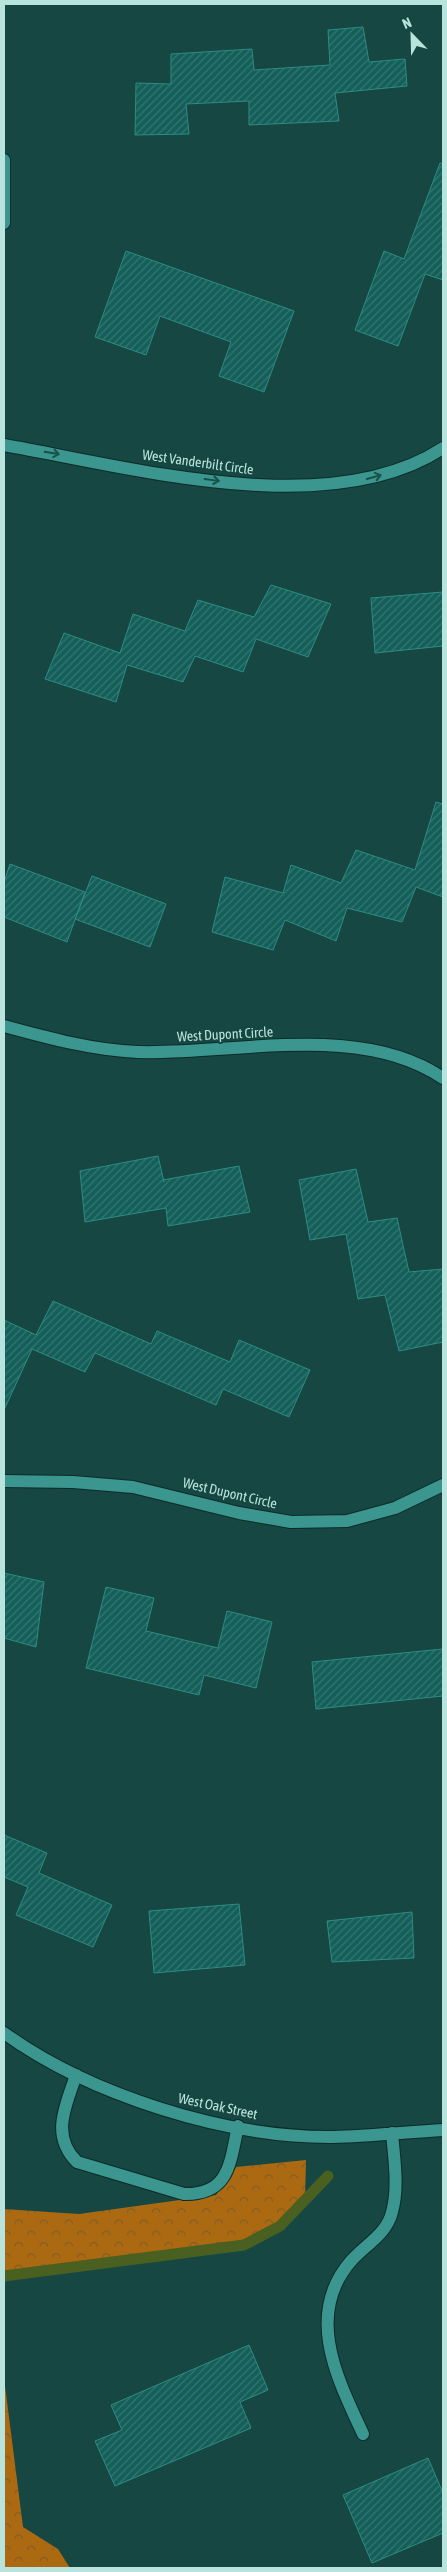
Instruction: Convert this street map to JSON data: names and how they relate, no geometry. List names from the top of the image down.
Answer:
{
  "streets": {
    "street": ["West Vanderbilt Circle", "West Dupont Circle", "West Oak Street"]
  },
  "one_way": ["West Vanderbilt Circle"],
  "north": "top left"
}
